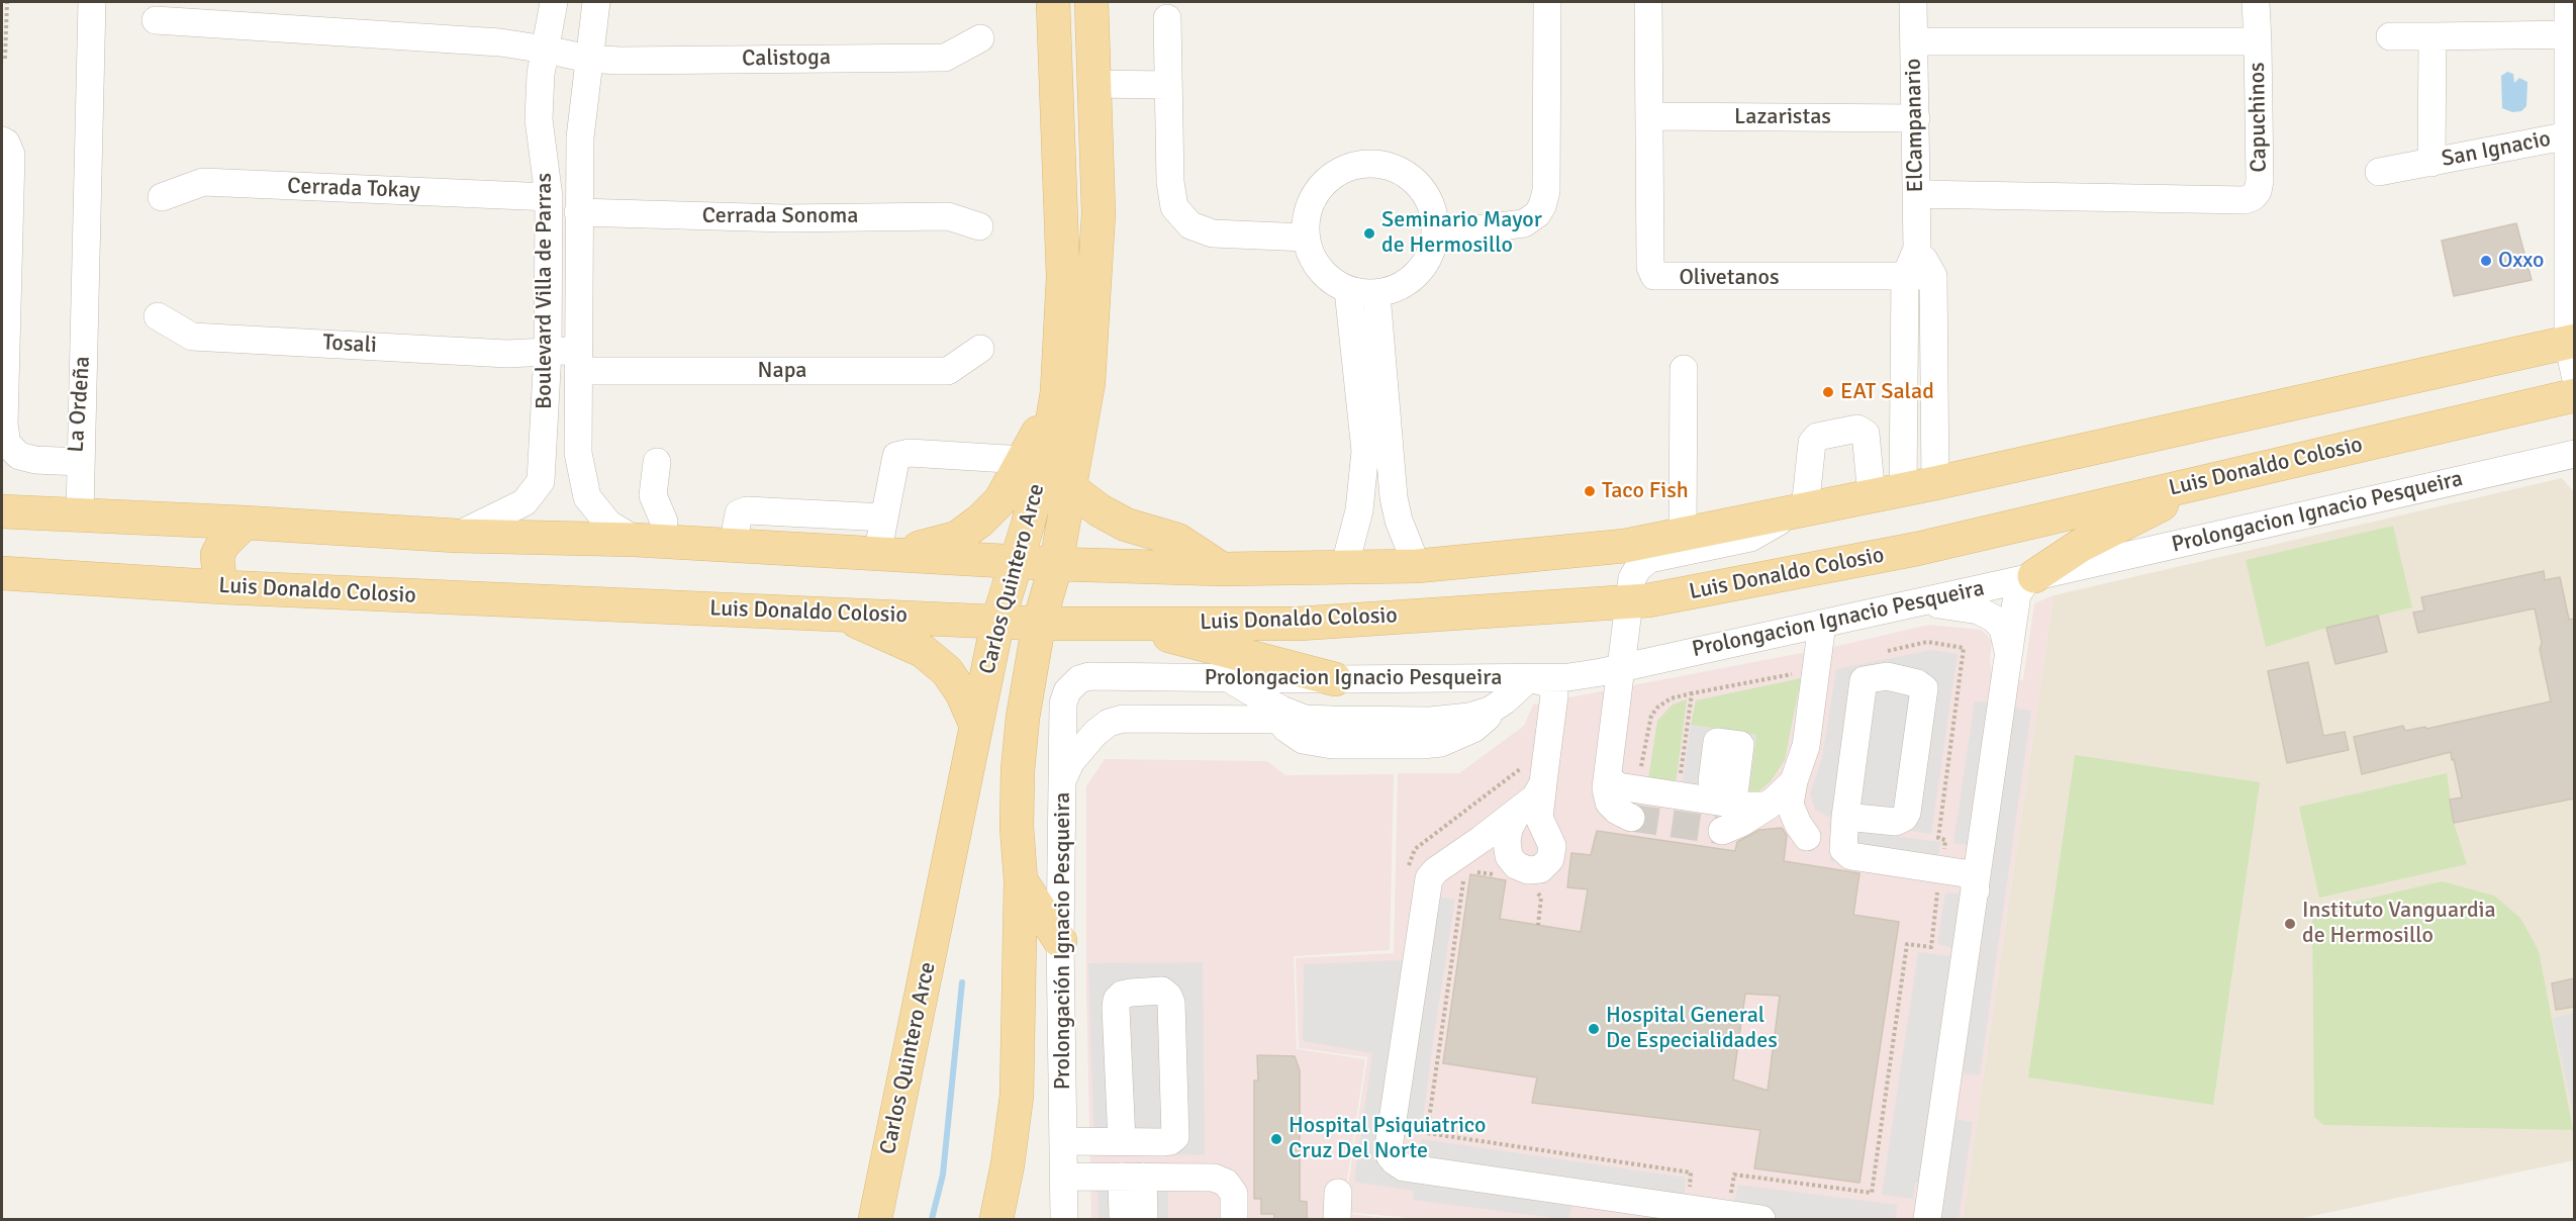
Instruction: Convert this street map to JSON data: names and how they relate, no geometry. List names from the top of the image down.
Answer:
{
  "streets": {
    "main road": ["Luis Donaldo Colosio", "Carlos Quintero Arce"],
    "street": [
      "Calistoga",
      "Lazaristas",
      "Capuchinos",
      "ElCampanario",
      "San Ignacio",
      "Cerrada Tokay",
      "Cerrada Sonoma",
      "Olivetanos",
      "Boulevard Villa de Parras",
      "Tosali",
      "Napa",
      "La Ordeña",
      "Prolongacion Ignacio Pesqueira",
      "Prolongación Ignacio Pesqueira"
    ]
  },
  "crossings": [
    ["Calistoga", "Boulevard Villa de Parras"],
    ["Lazaristas", "ElCampanario"],
    ["Lazaristas", "Olivetanos"],
    ["Capuchinos", "ElCampanario"],
    ["ElCampanario", "Olivetanos"],
    ["Cerrada Tokay", "Boulevard Villa de Parras"],
    ["Cerrada Sonoma", "Boulevard Villa de Parras"],
    ["Boulevard Villa de Parras", "Tosali"],
    ["Boulevard Villa de Parras", "Napa"],
    ["Tosali", "Napa"],
    ["Luis Donaldo Colosio", "Carlos Quintero Arce"],
    ["Prolongacion Ignacio Pesqueira", "Prolongación Ignacio Pesqueira"]
  ],
  "places": [
    "Seminario Mayor de Hermosillo",
    "Oxxo",
    "EAT Salad",
    "Taco Fish",
    "Instituto Vanguardia de Hermosillo",
    "Hospital General De Especialidades",
    "Hospital Psiquiatrico Cruz Del Norte"
  ]
}
